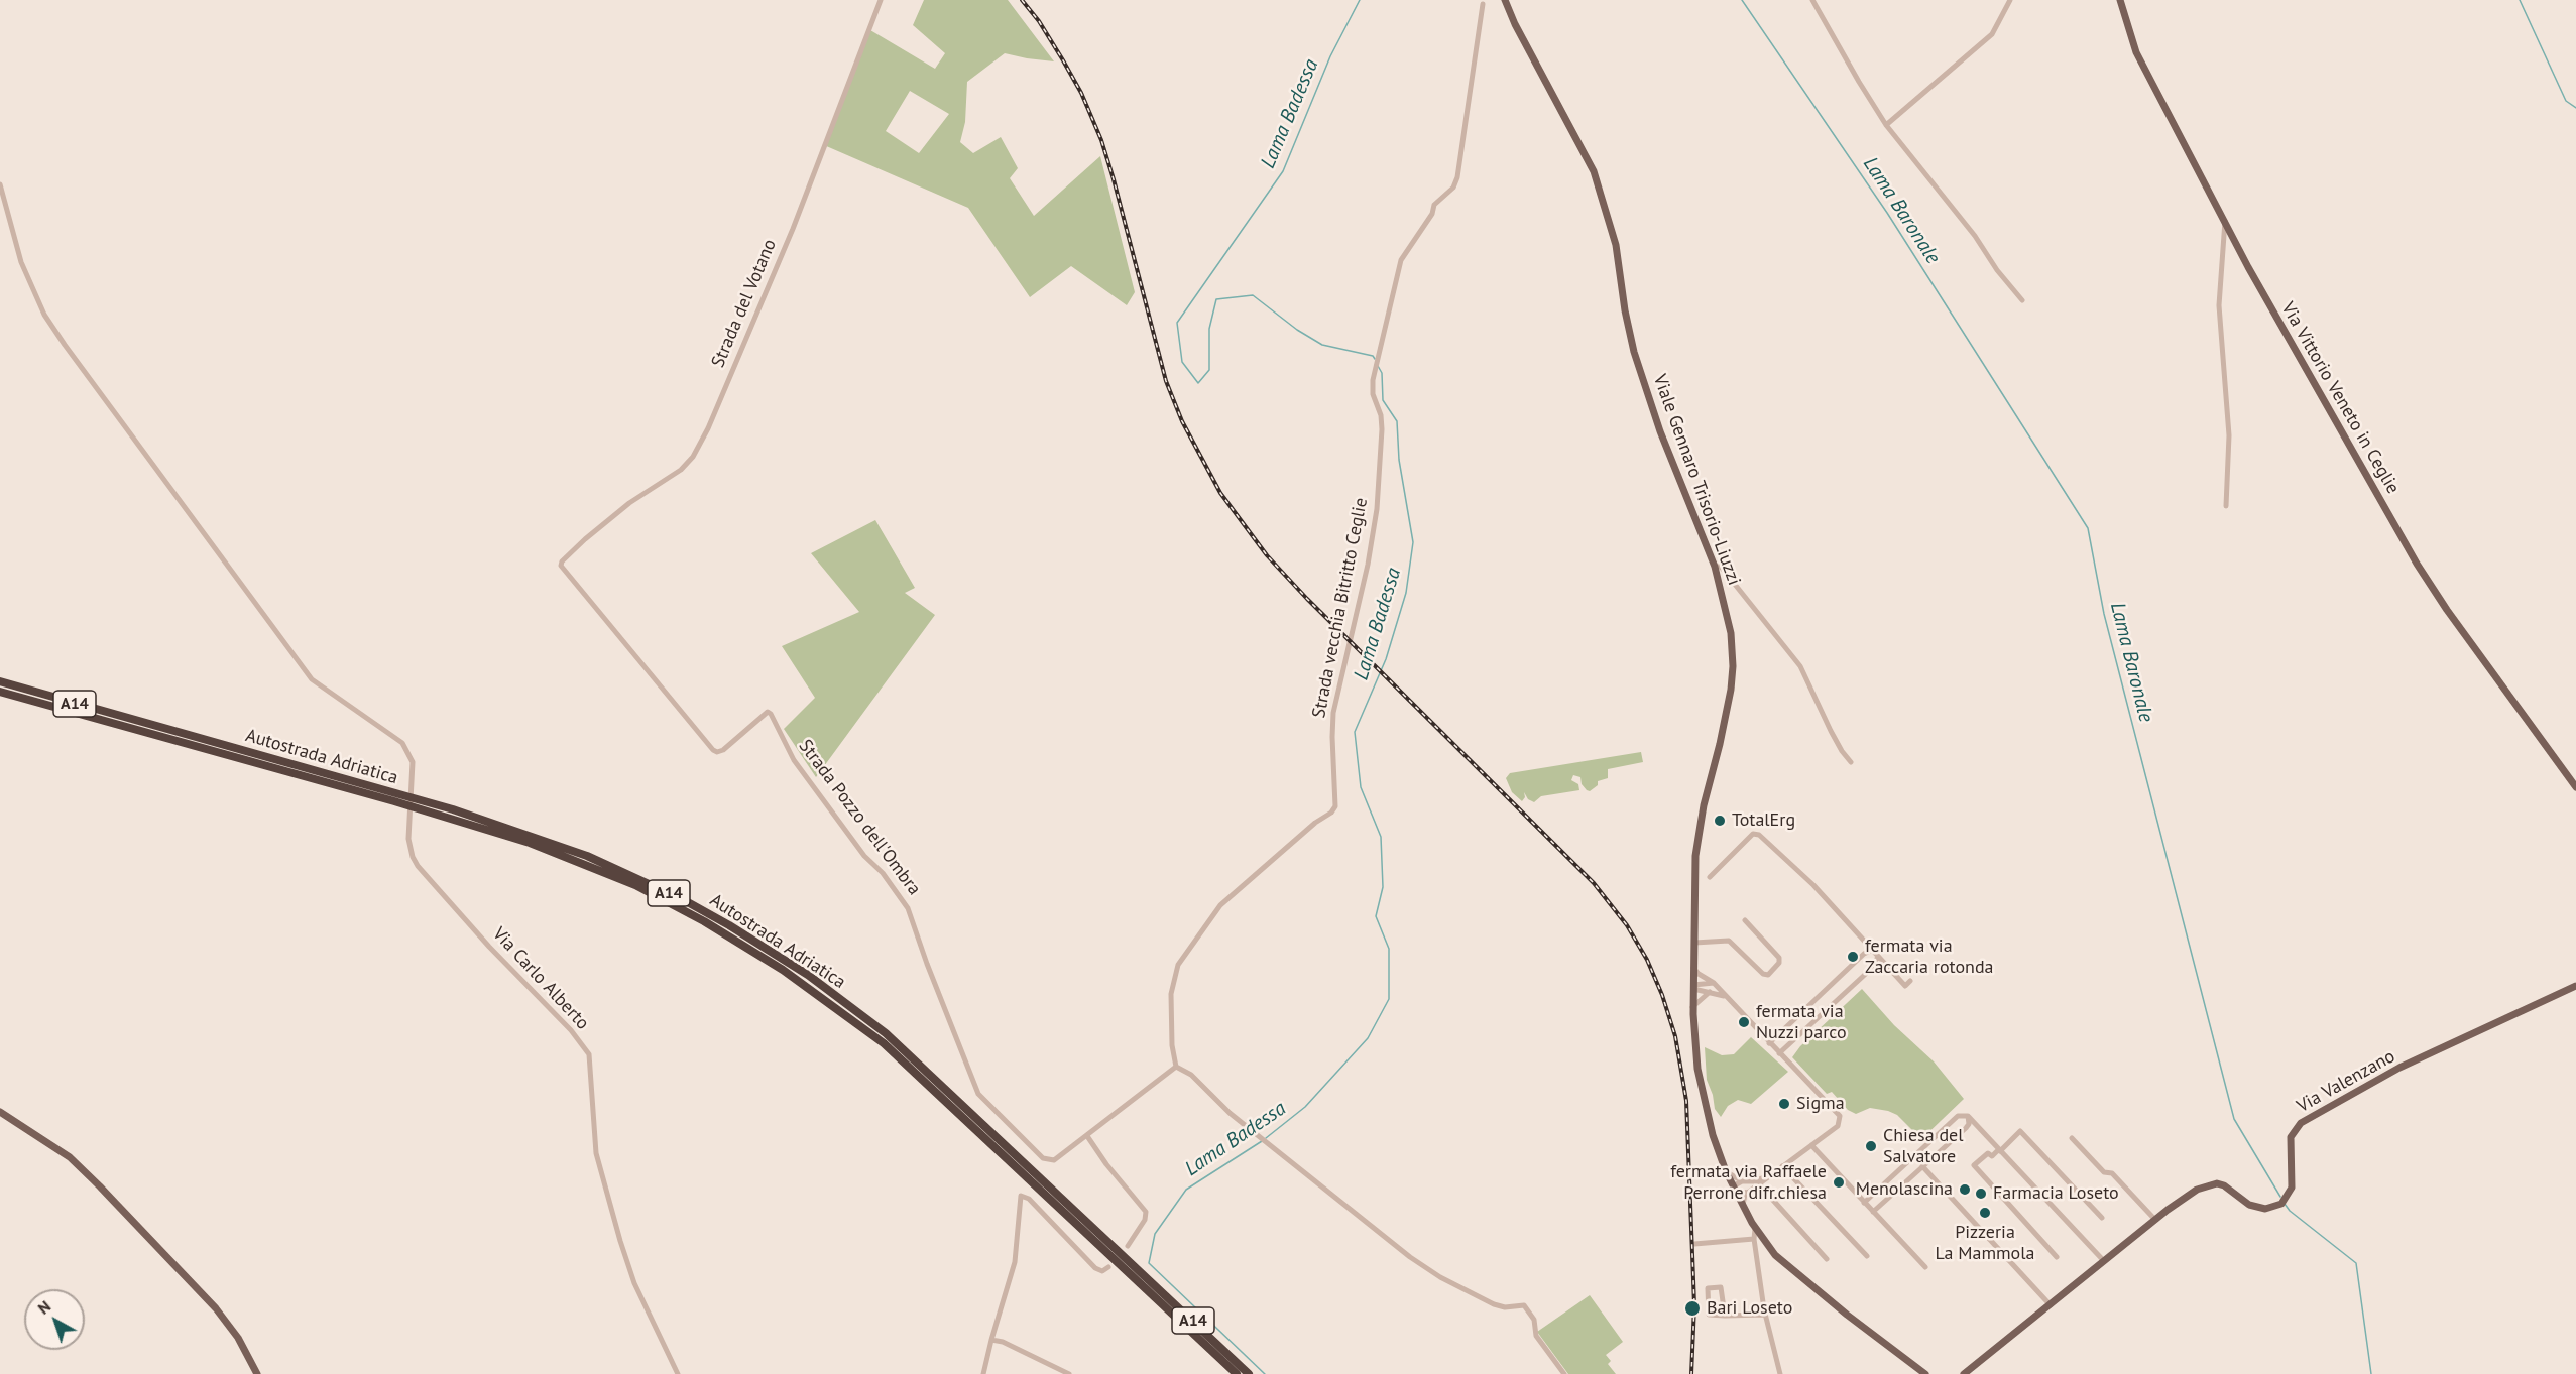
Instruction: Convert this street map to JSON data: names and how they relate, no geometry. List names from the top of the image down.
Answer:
{
  "streets": {
    "highway": ["A14", "Autostrada Adriatica"],
    "main road": ["Via Vittorio Veneto in Ceglie", "Viale Gennaro Trisorio-Liuzzi", "Via Valenzano"],
    "street": [
      "Strada del Votano",
      "Strada vecchia Bitritto Ceglie",
      "Strada Pozzo dell'Ombra",
      "Via Carlo Alberto"
    ]
  },
  "crossings": [
    ["Strada del Votano", "Strada Pozzo dell'Ombra"],
    ["Strada vecchia Bitritto Ceglie", "Strada Pozzo dell'Ombra"],
    ["A14", "Autostrada Adriatica"]
  ],
  "water": ["Lama Badessa", "Lama Baronale"],
  "places": [
    "TotalErg",
    "fermata via Zaccaria rotonda",
    "fermata via Nuzzi parco",
    "Sigma",
    "Chiesa del Salvatore",
    "fermata via Raffaele Perrone difr.chiesa",
    "Menolascina",
    "Farmacia Loseto",
    "Pizzeria La Mammola",
    "Bari Loseto"
  ],
  "north": "top left"
}
